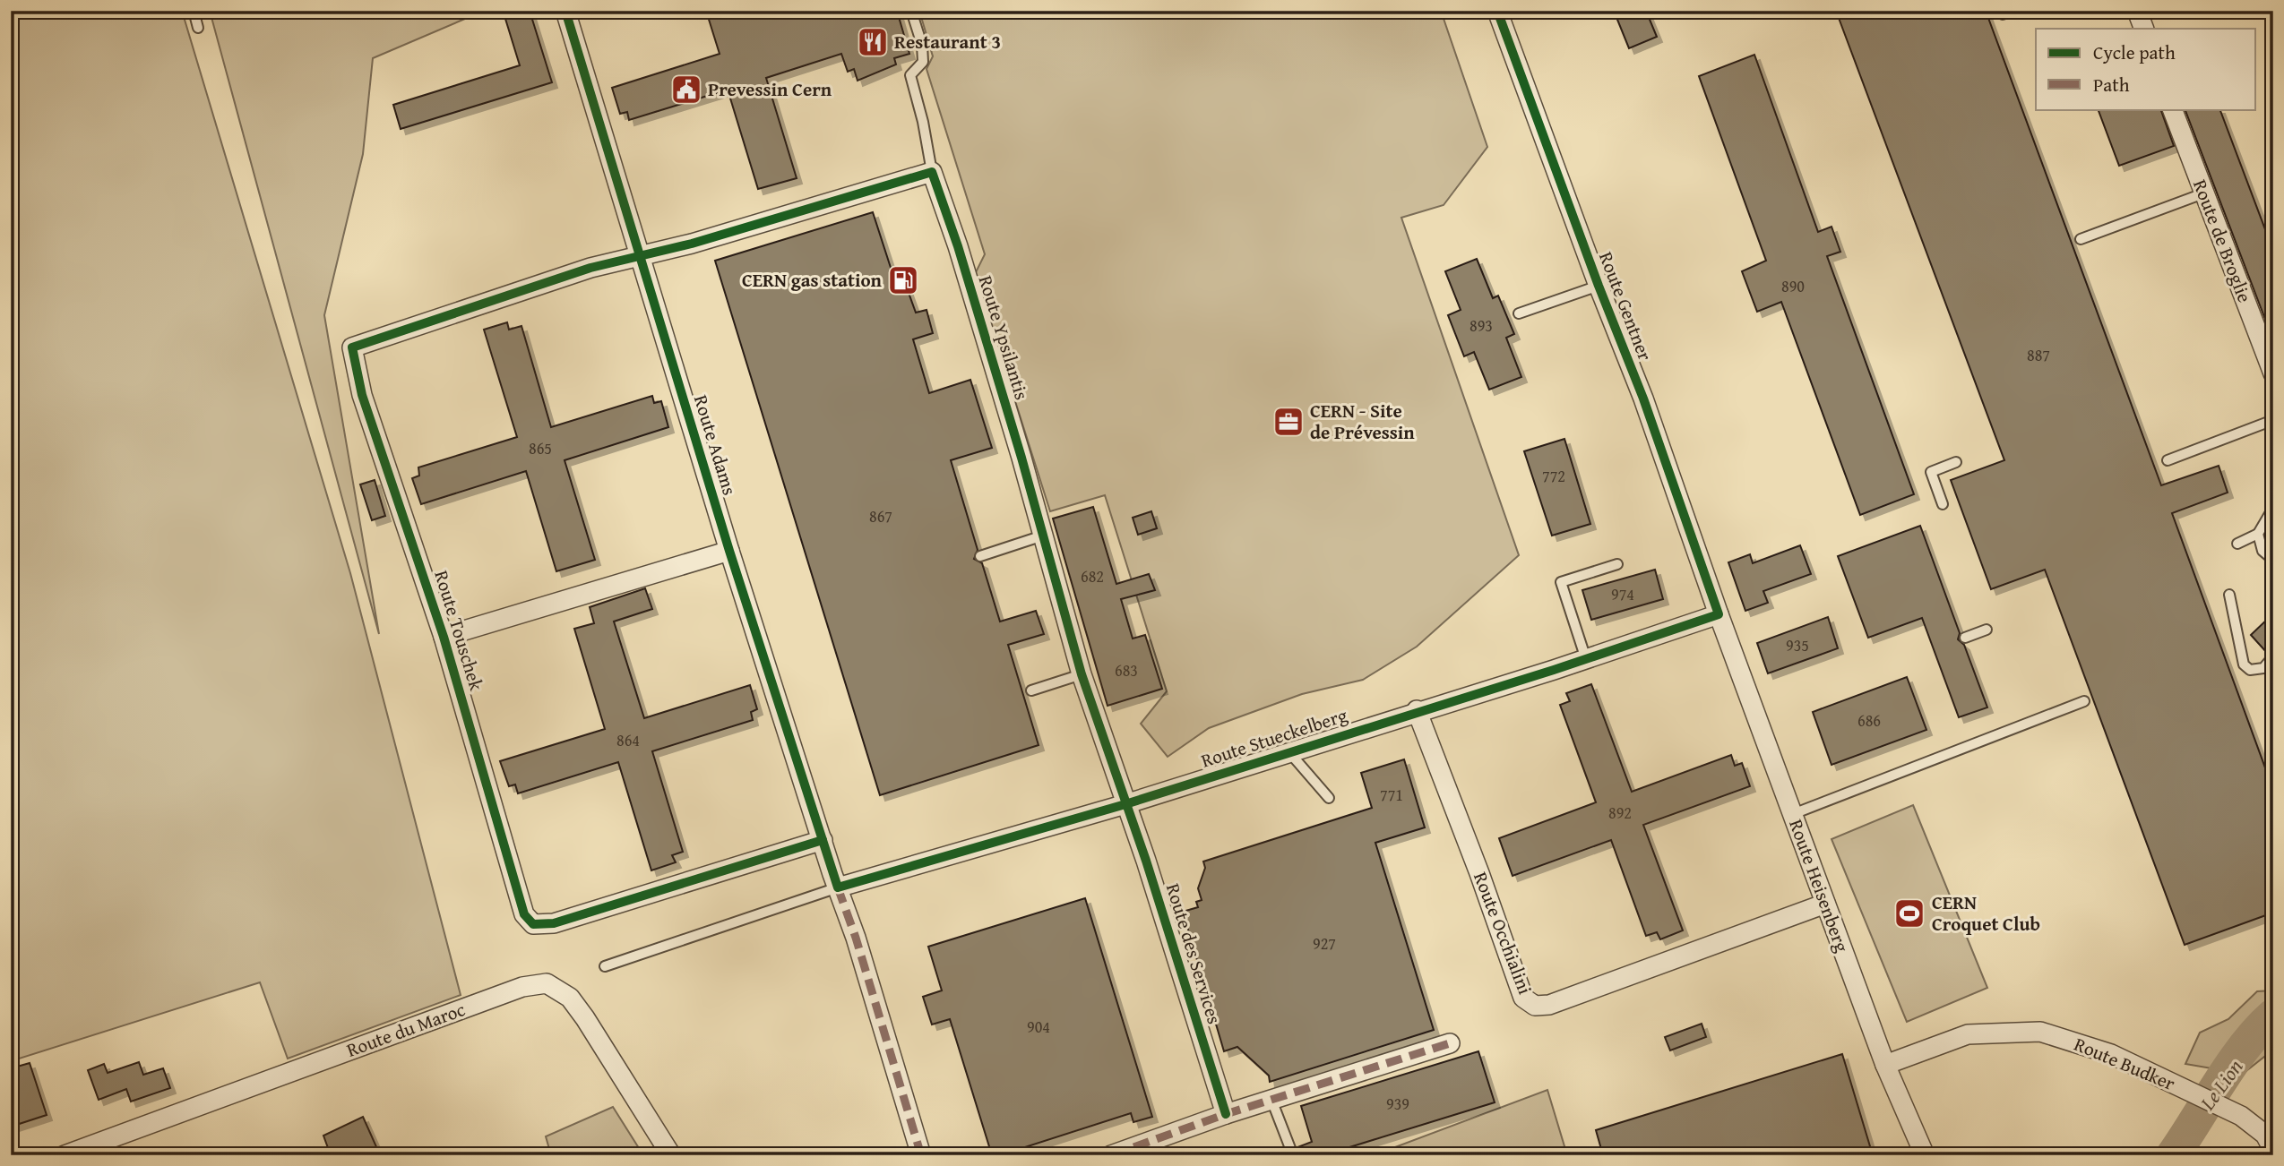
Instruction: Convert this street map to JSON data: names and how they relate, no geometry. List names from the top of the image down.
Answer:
{
  "streets": {
    "street": [
      "Route de Broglie",
      "Route Gentner",
      "Route Ypsilantis",
      "Route Adams",
      "Route Touschek",
      "Route Stueckelberg",
      "Route Heisenberg",
      "Route Occhialini",
      "Route des Services",
      "Route du Maroc",
      "Route Budker"
    ]
  },
  "crossings": [
    ["Route Gentner", "Route Stueckelberg"],
    ["Route Gentner", "Route Heisenberg"],
    ["Route Ypsilantis", "Route Stueckelberg"],
    ["Route Ypsilantis", "Route des Services"],
    ["Route Adams", "Route Touschek"],
    ["Route Adams", "Route Stueckelberg"],
    ["Route Stueckelberg", "Route Heisenberg"],
    ["Route Stueckelberg", "Route Occhialini"],
    ["Route Stueckelberg", "Route des Services"],
    ["Route Heisenberg", "Route Occhialini"],
    ["Route Heisenberg", "Route Budker"]
  ],
  "water": ["Le Lion"],
  "places": {
    "restaurant": ["Restaurant 3"],
    "public building": ["Prevessin Cern"],
    "fuel station": ["CERN gas station"],
    "office": ["CERN - Site de Prévessin"],
    "sports": ["CERN Croquet Club"]
  },
  "house_numbers": [
    "890",
    "893",
    "887",
    "865",
    "772",
    "867",
    "682",
    "974",
    "935",
    "683",
    "686",
    "864",
    "771",
    "892",
    "927",
    "904",
    "939"
  ],
  "legend": ["Cycle path", "Path"]
}
